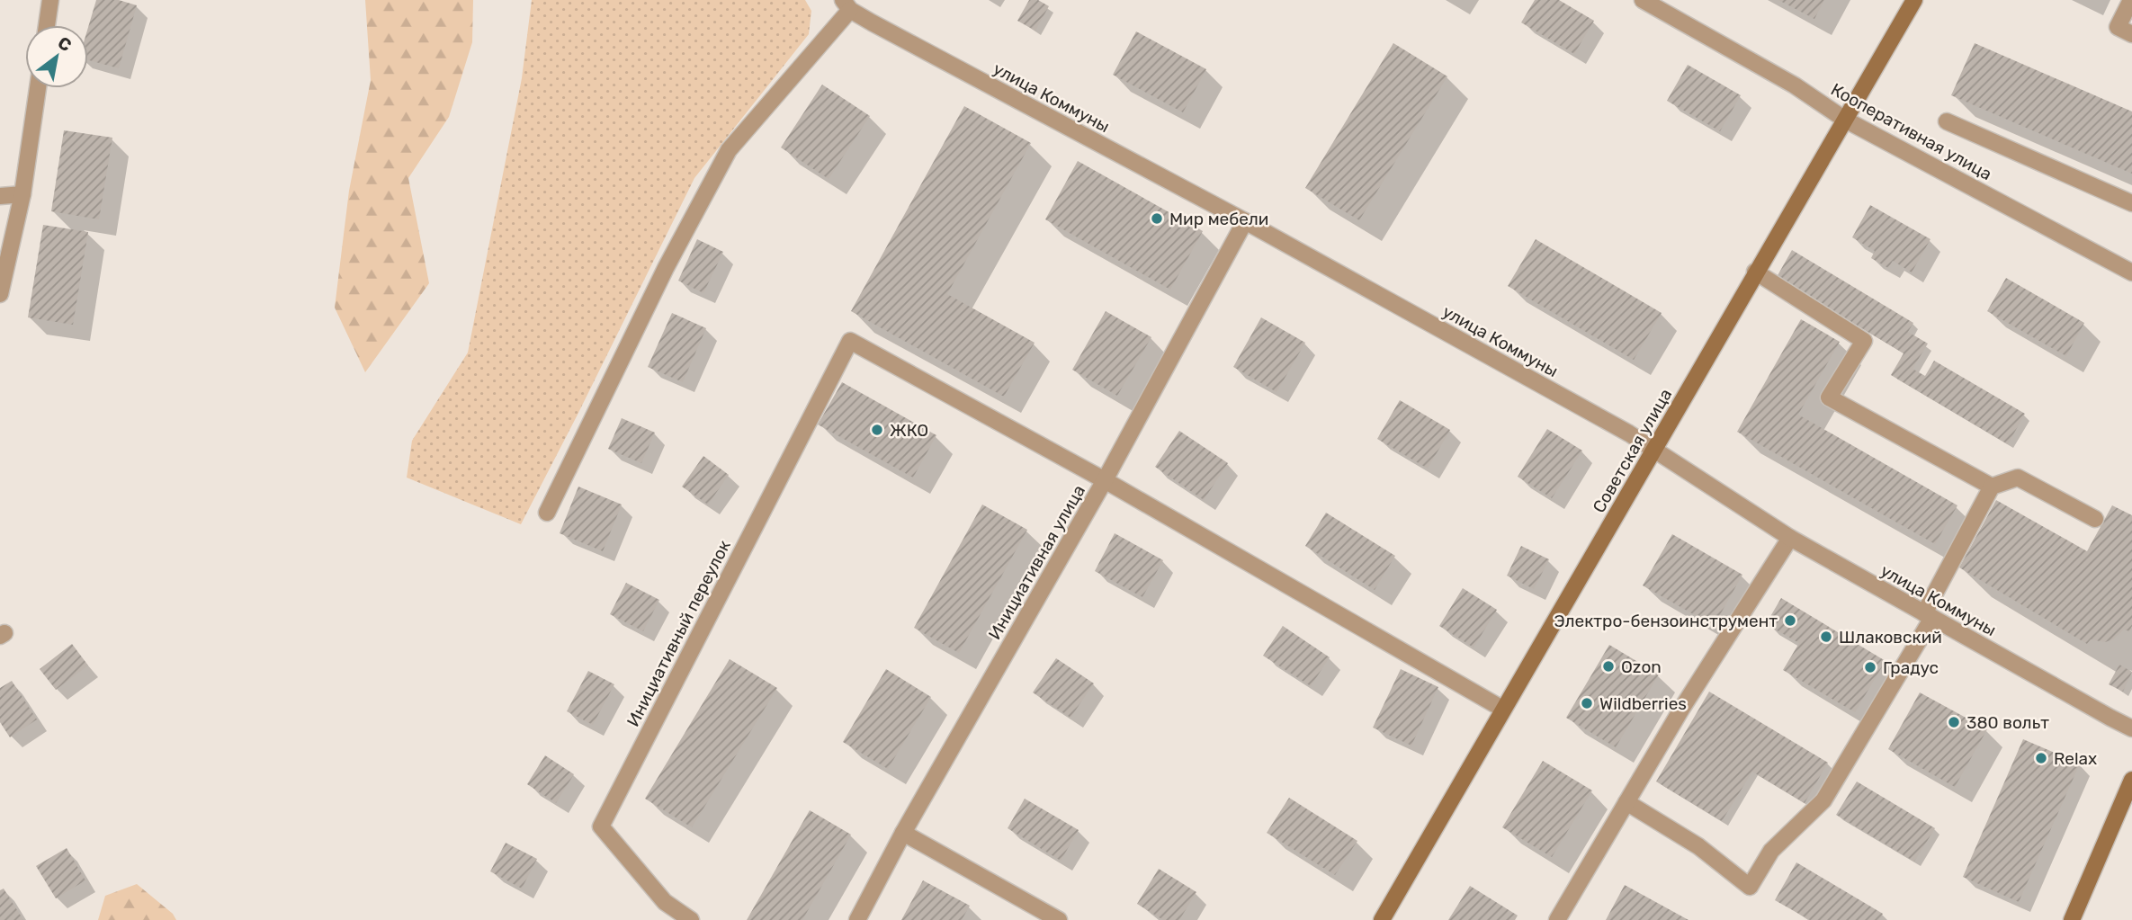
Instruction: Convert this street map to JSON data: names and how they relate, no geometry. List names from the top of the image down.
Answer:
{
  "streets": {
    "street": [
      "улица Коммуны",
      "Кооперативная улица",
      "Советская улица",
      "Инициативная улица",
      "Инициативный переулок"
    ]
  },
  "crossings": [
    ["улица Коммуны", "Советская улица"],
    ["улица Коммуны", "Инициативная улица"],
    ["Кооперативная улица", "Советская улица"],
    ["Инициативная улица", "Инициативный переулок"]
  ],
  "places": [
    "Мир мебели",
    "ЖКО",
    "Электро-бензоинструмент",
    "Шлаковский",
    "Ozon",
    "Градус",
    "Wildberries",
    "380 вольт",
    "Relax"
  ],
  "north": "top right"
}
